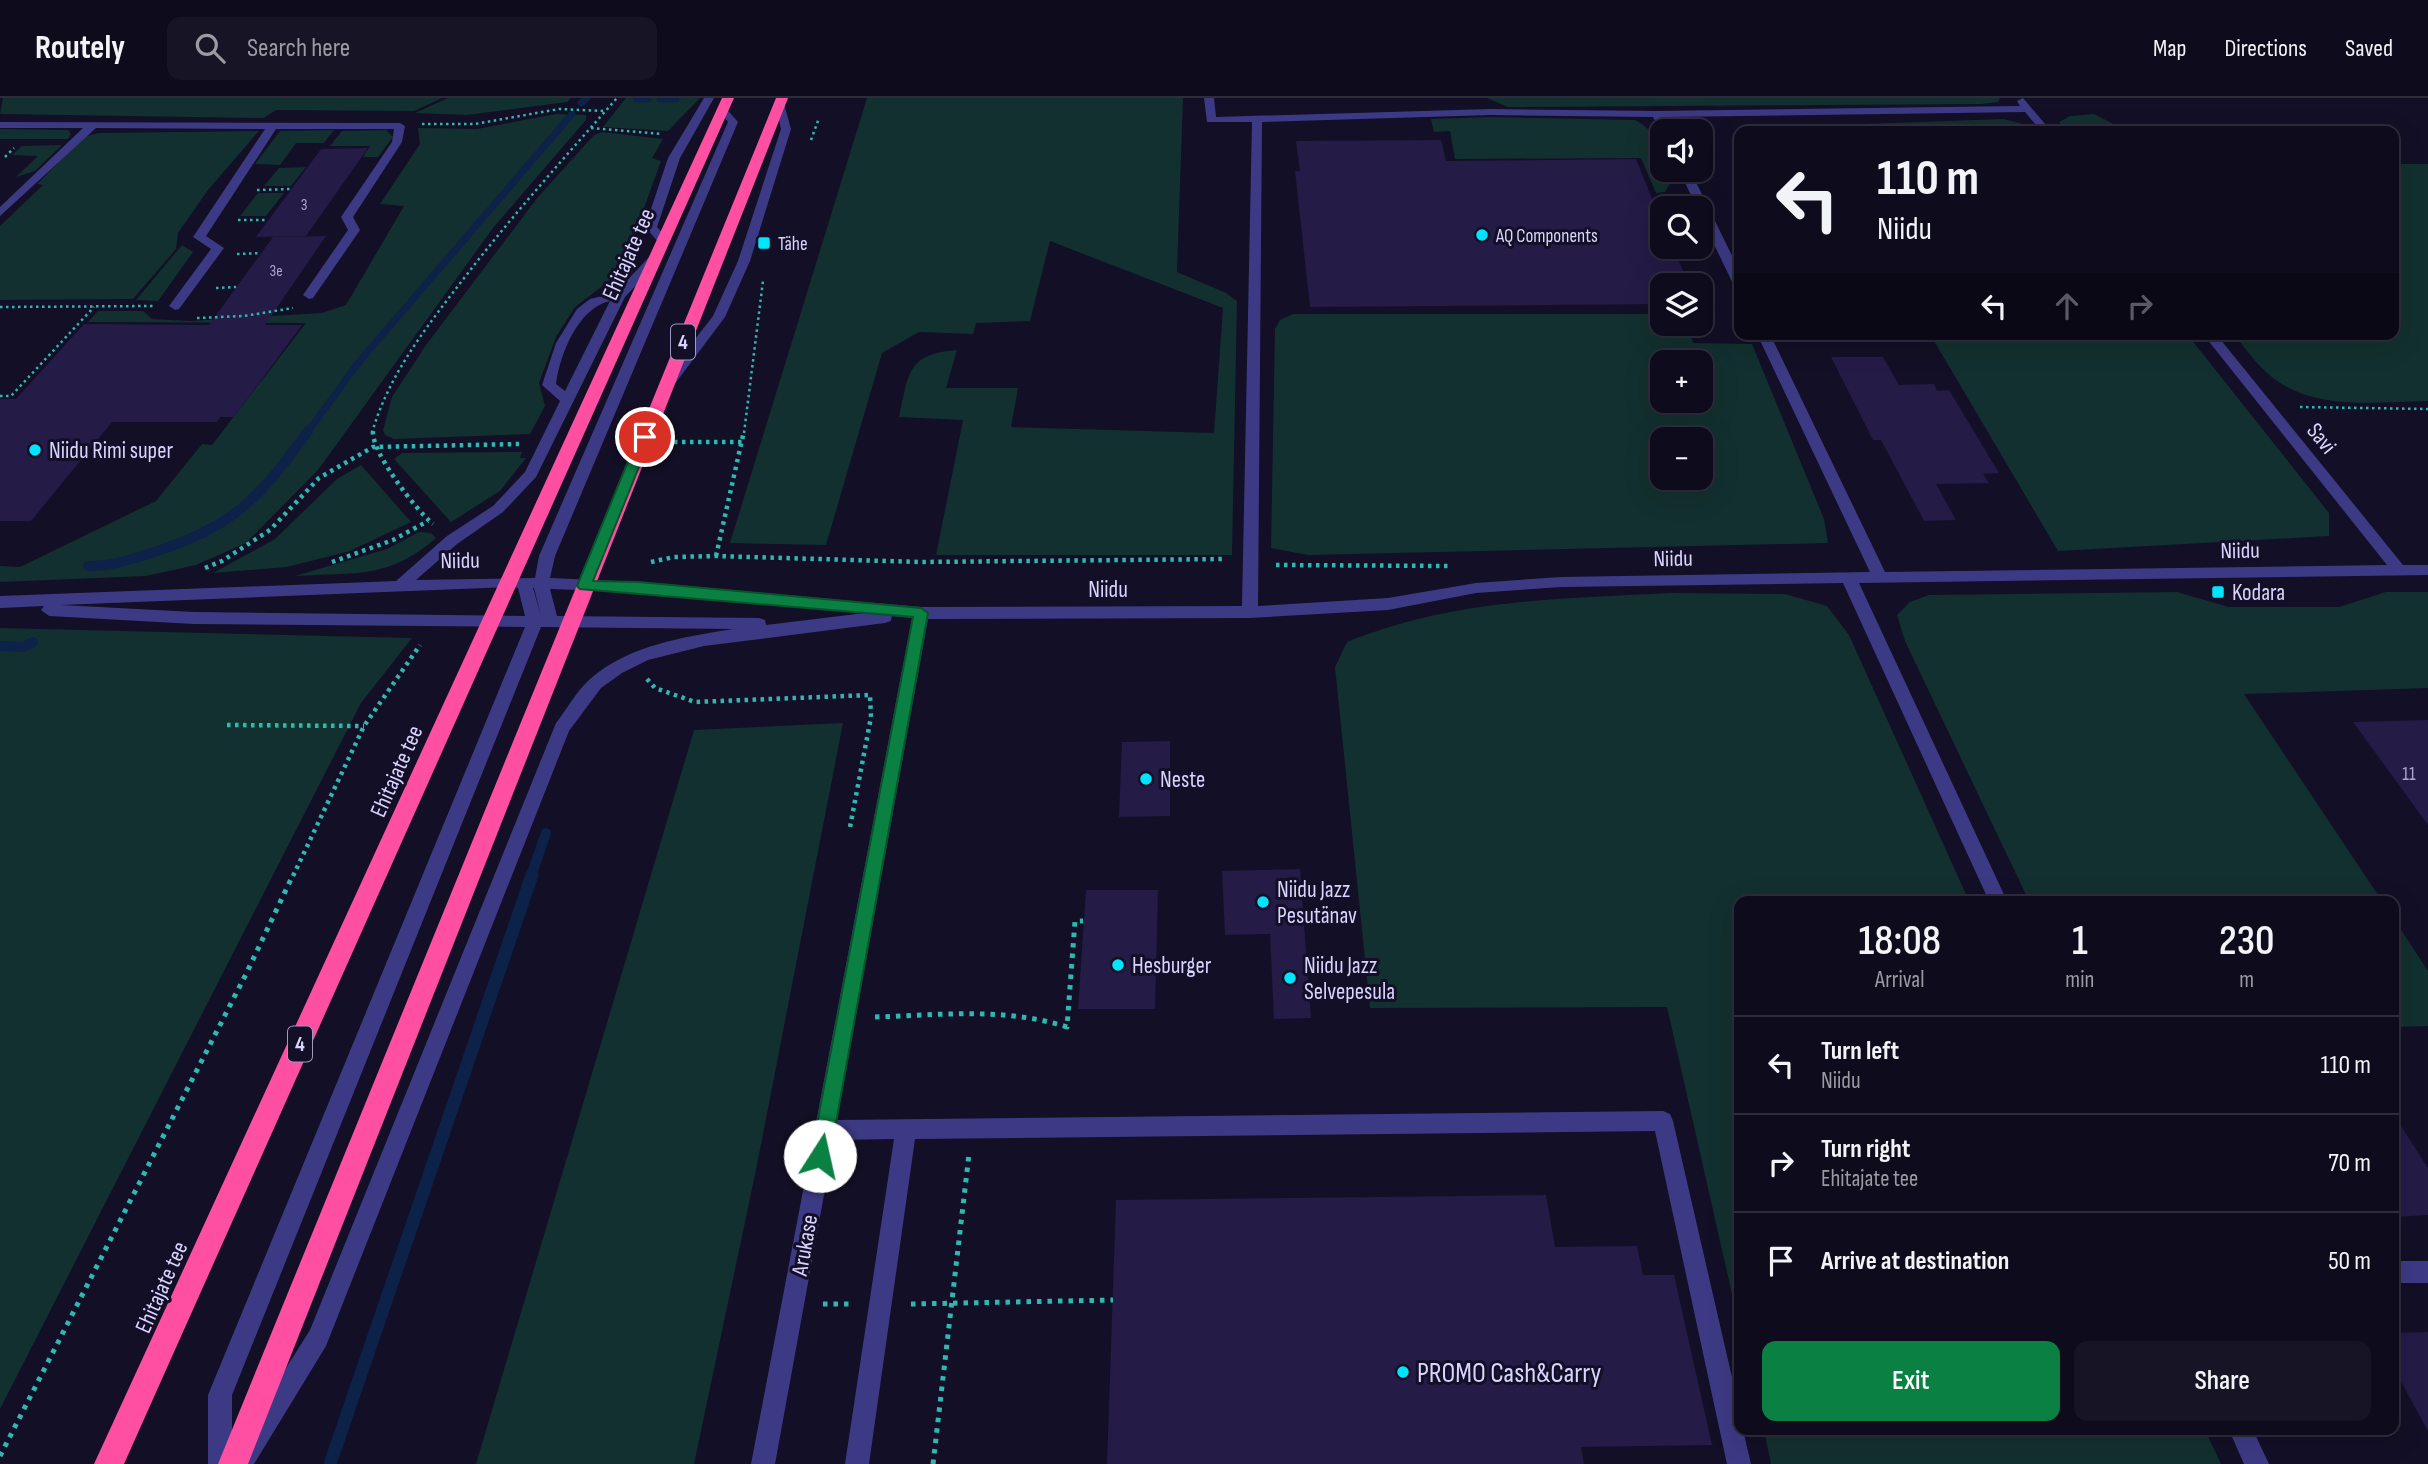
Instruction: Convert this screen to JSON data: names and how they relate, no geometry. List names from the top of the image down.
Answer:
{
  "streets": {
    "highway": ["Ehitajate tee", "4"],
    "street": ["Savi", "Niidu", "Arukase"]
  },
  "crossings": [
    ["Ehitajate tee", "Niidu"],
    ["4", "Niidu"],
    ["Savi", "Niidu"],
    ["Niidu", "Arukase"]
  ],
  "places": {
    "other": [
      "AQ Components",
      "Niidu Rimi super",
      "Neste",
      "Niidu Jazz Pesutänav",
      "Hesburger",
      "Niidu Jazz Selvepesula",
      "PROMO Cash&Carry"
    ],
    "transit": ["Tähe", "Kodara"]
  },
  "house_numbers": ["3", "3e", "11"],
  "page": {
    "header": "Routely",
    "search": "Search here",
    "nav": ["Map", "Directions", "Saved"],
    "map_buttons": ["+", "−"],
    "turn": ["110 m", "Niidu"],
    "eta": [
      "18:08",
      "Arrival",
      "1",
      "min",
      "230",
      "m"
    ],
    "list": [
      {
        "name": "Turn left",
        "note": "Niidu",
        "value": "110 m"
      },
      {
        "name": "Turn right",
        "note": "Ehitajate tee",
        "value": "70 m"
      },
      {
        "name": "Arrive at destination",
        "value": "50 m"
      }
    ],
    "buttons": ["Exit", "Share"]
  }
}
